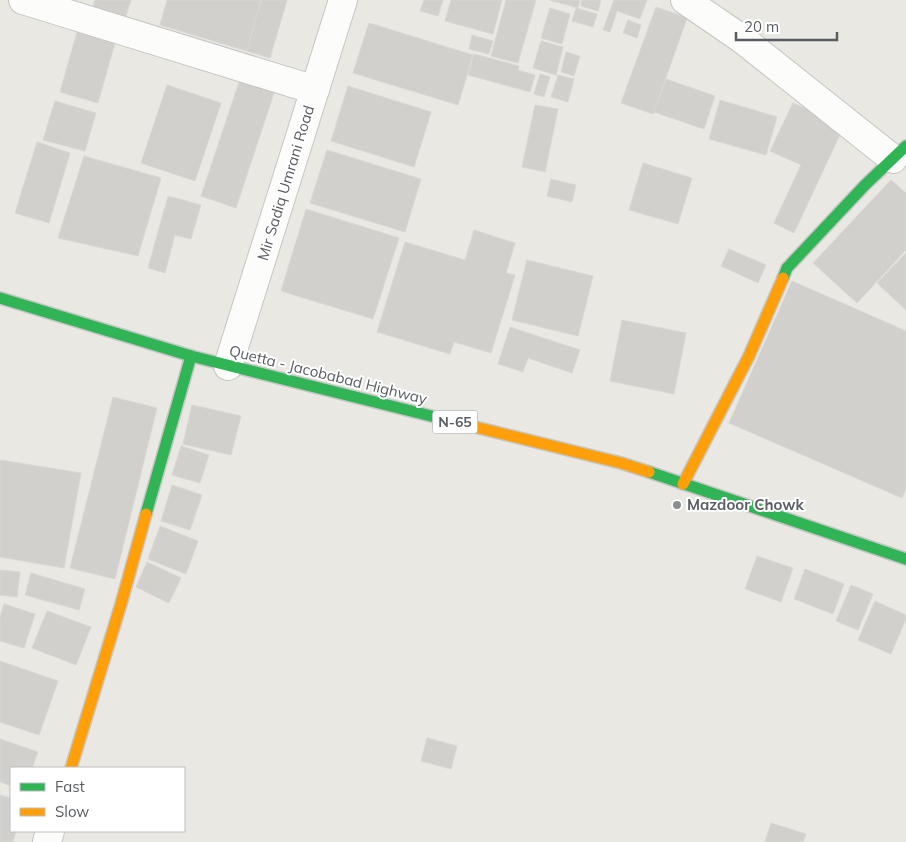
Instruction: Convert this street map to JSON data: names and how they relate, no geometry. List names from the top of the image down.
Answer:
{
  "streets": {
    "main road": ["Quetta - Jacobabad Highway", "N-65"],
    "street": ["Mir Sadiq Umrani Road"]
  },
  "crossings": [
    ["Mir Sadiq Umrani Road", "Quetta - Jacobabad Highway"]
  ],
  "places": ["Mazdoor Chowk"],
  "legend": ["Fast", "Slow"],
  "scale_bar": "20 m"
}
